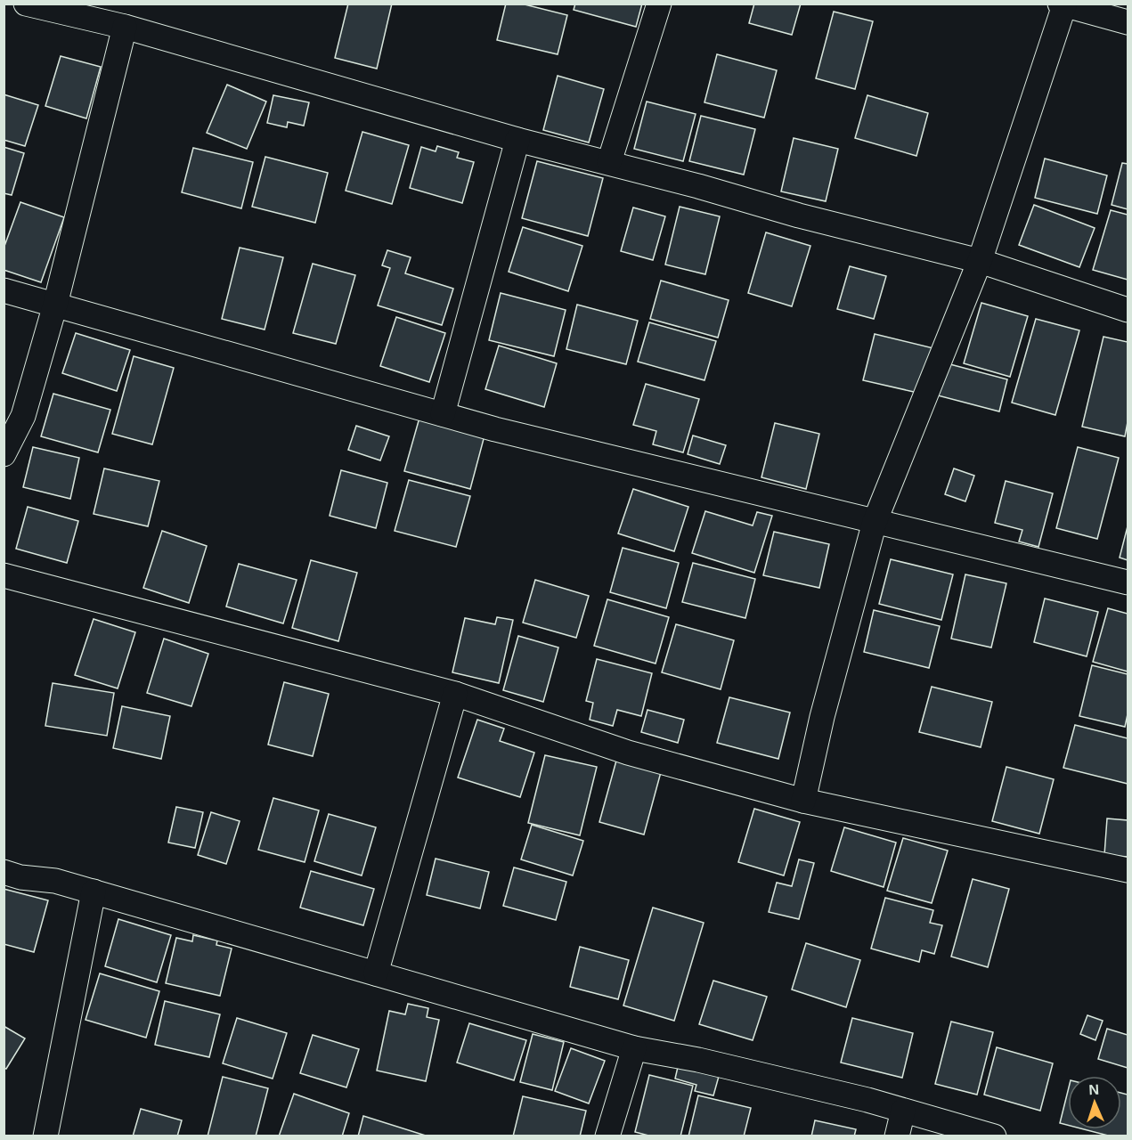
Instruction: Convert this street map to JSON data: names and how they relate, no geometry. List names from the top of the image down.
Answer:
{
  "north": "top"
}
